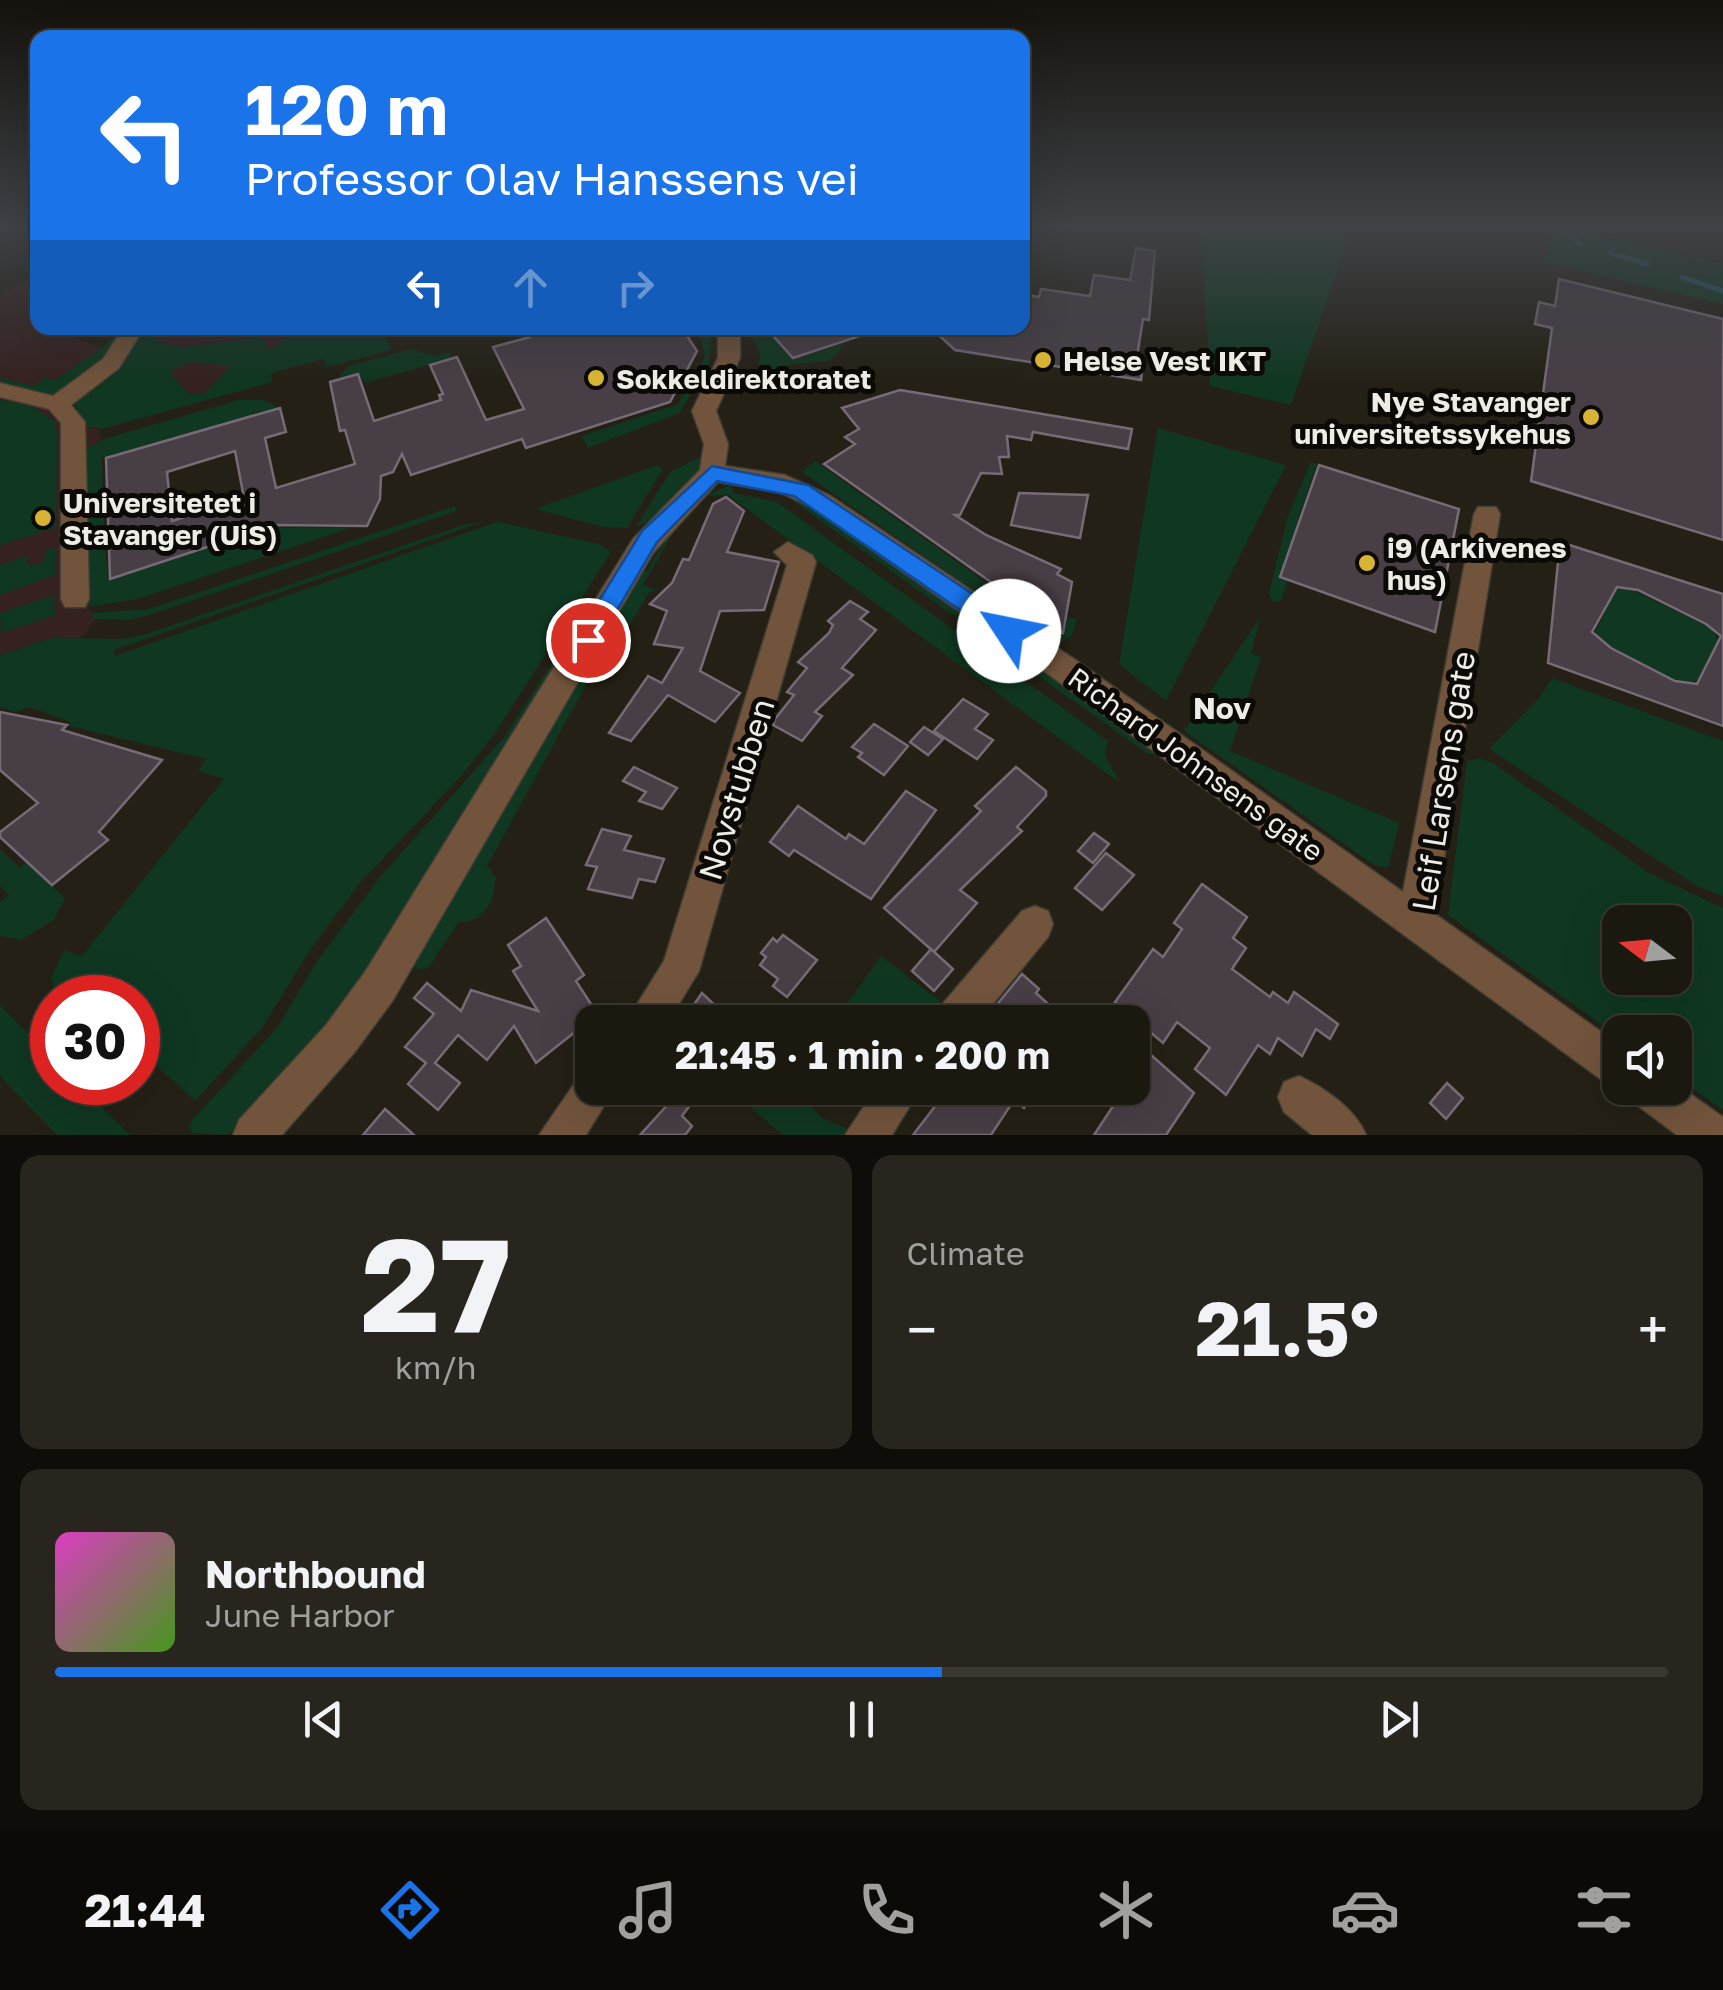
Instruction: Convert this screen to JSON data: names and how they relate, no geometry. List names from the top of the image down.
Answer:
{
  "streets": {
    "street": ["Richard Johnsens gate", "Leif Larsens gate", "Novstubben"]
  },
  "crossings": [
    ["Richard Johnsens gate", "Leif Larsens gate"]
  ],
  "districts": ["Nov"],
  "places": [
    "Helse Vest IKT",
    "Sokkeldirektoratet",
    "Nye Stavanger universitetssykehus",
    "Universitetet i Stavanger (UiS)",
    "i9 (Arkivenes hus)"
  ],
  "north": "left",
  "page": {
    "turn": ["120 m", "Professor Olav Hanssens vei"],
    "limit": "30",
    "trip": "21:45 · 1 min · 200 m",
    "tile": [
      ["27", "km/h"],
      "Climate"
    ],
    "heat": ["−", "21.5°", "+"],
    "song": ["Northbound", "June Harbor"],
    "tabs": "21:44"
  }
}
